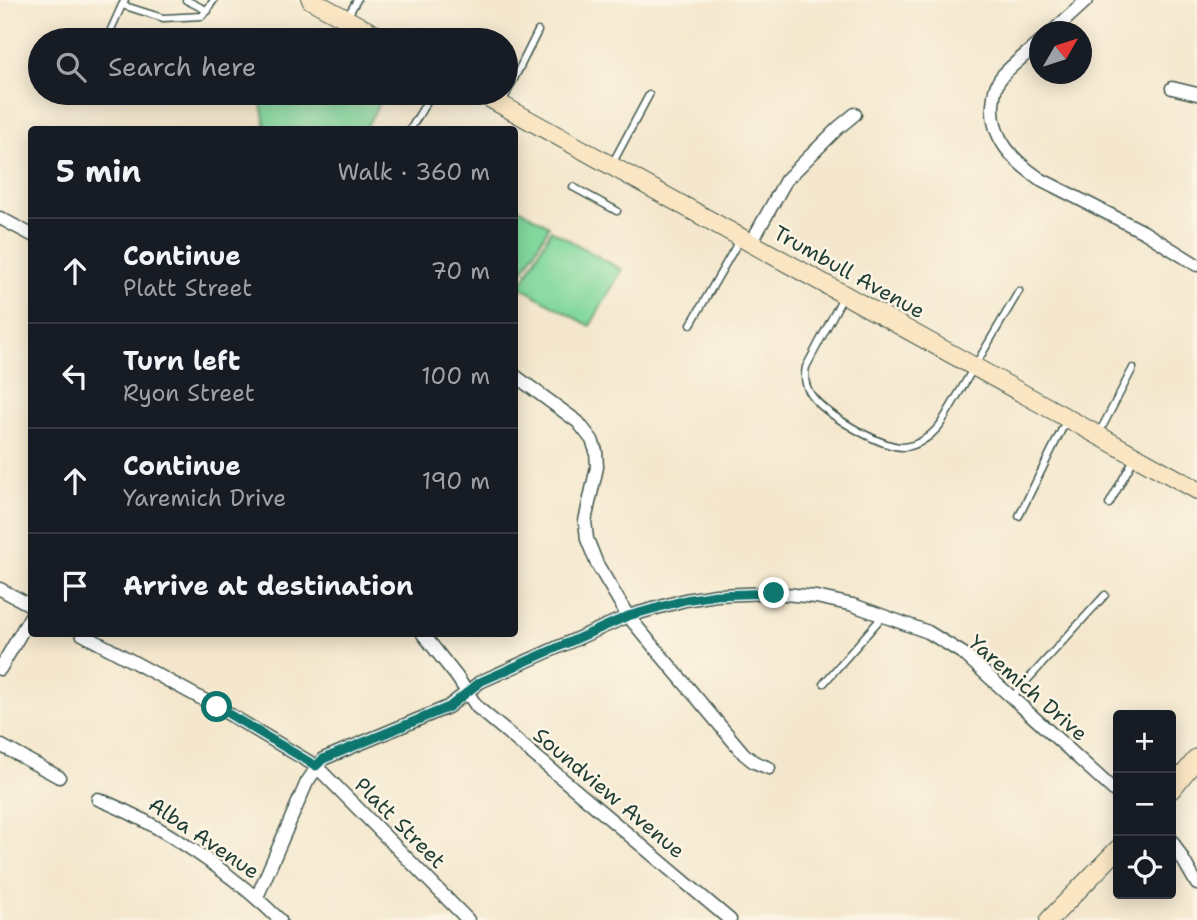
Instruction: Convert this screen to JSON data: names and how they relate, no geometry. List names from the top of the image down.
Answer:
{
  "streets": {
    "street": [
      "Trumbull Avenue",
      "Yaremich Drive",
      "Soundview Avenue",
      "Platt Street",
      "Alba Avenue"
    ]
  },
  "crossings": [
    ["Yaremich Drive", "Soundview Avenue"],
    ["Yaremich Drive", "Platt Street"]
  ],
  "north": "top right",
  "page": {
    "search": "Search here",
    "heading": ["5 min", "Walk · 360 m"],
    "list": [
      ["Continue", "Platt Street", "70 m"],
      ["Turn left", "Ryon Street", "100 m"],
      ["Continue", "Yaremich Drive", "190 m"],
      "Arrive at destination"
    ],
    "map_buttons": ["+", "−"]
  }
}
